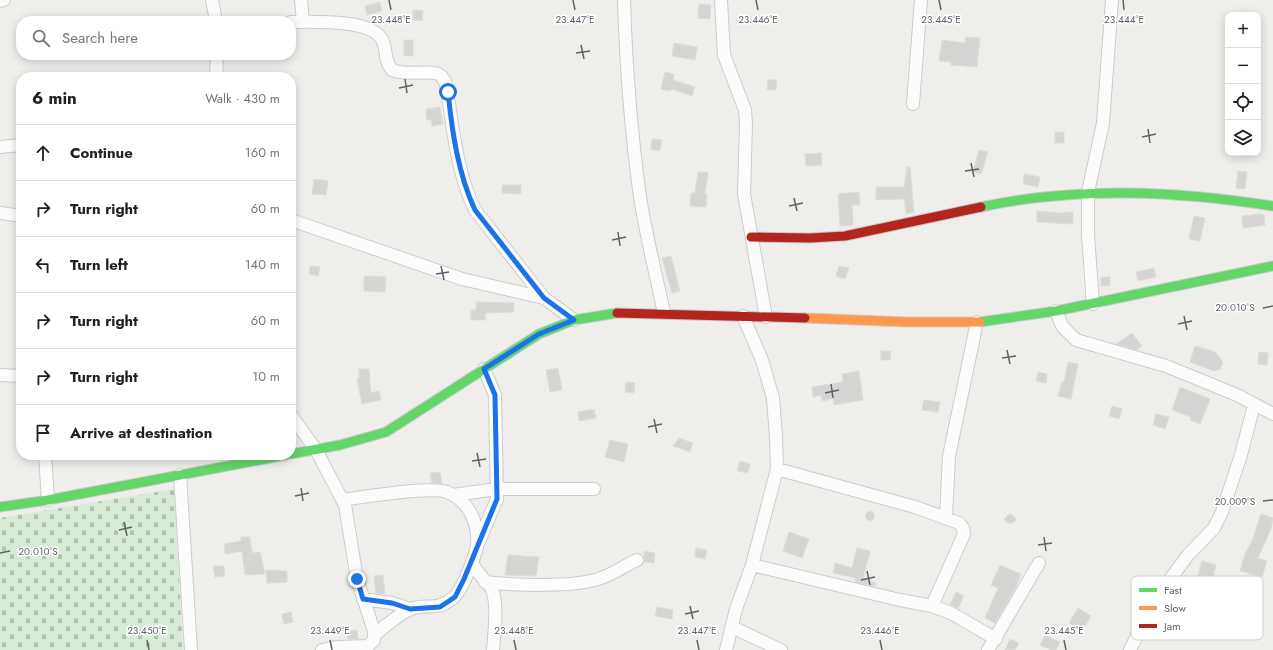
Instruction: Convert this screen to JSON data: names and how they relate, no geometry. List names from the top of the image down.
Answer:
{
  "legend": ["Fast", "Slow", "Jam"],
  "page": {
    "map_buttons": ["+", "−"],
    "search": "Search here",
    "heading": ["6 min", "Walk · 430 m"],
    "list": [
      ["Continue", "160 m"],
      ["Turn right", "60 m"],
      ["Turn left", "140 m"],
      ["Turn right", "60 m"],
      ["Turn right", "10 m"],
      "Arrive at destination"
    ]
  },
  "coordinates": [
    "23.448°E",
    "23.447°E",
    "23.446°E",
    "23.445°E",
    "23.444°E",
    "20.010°S",
    "20.009°S",
    "23.450°E",
    "23.449°E"
  ]
}
